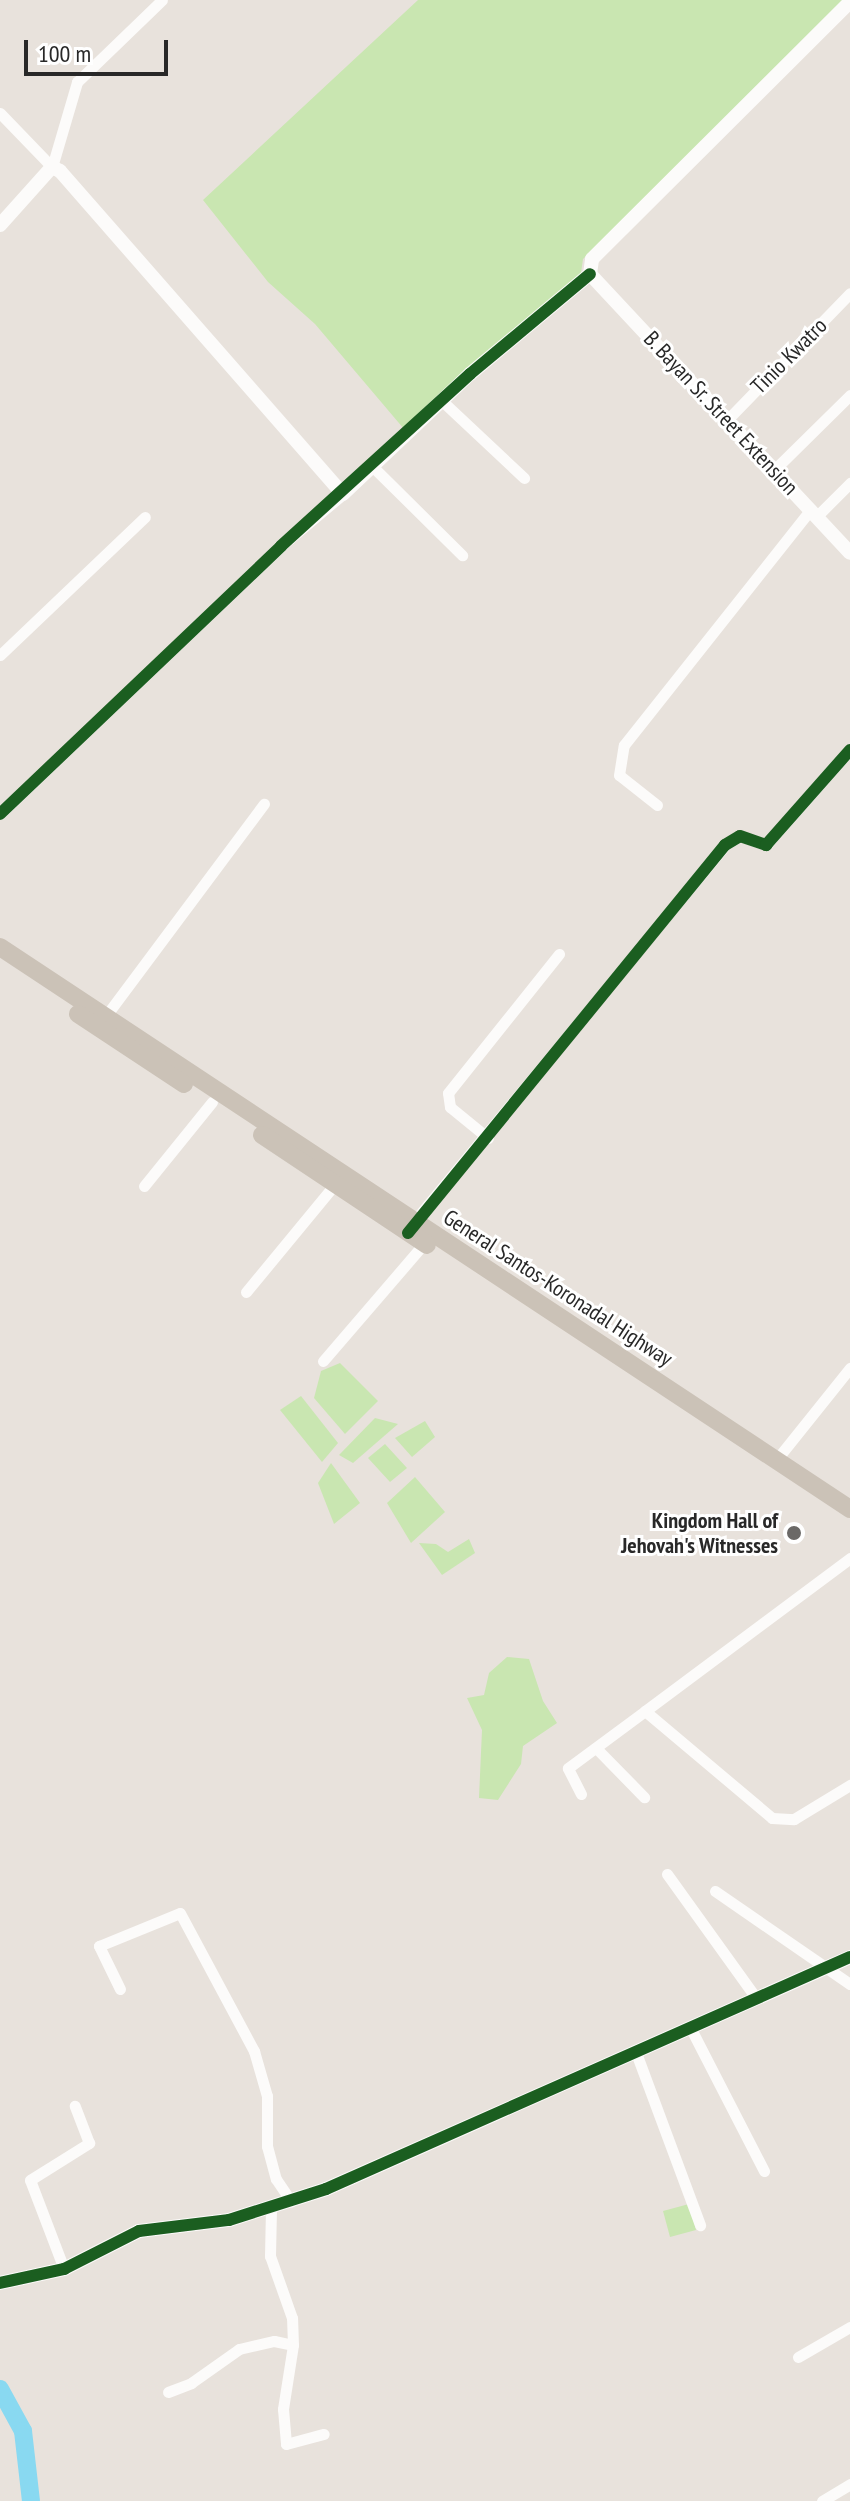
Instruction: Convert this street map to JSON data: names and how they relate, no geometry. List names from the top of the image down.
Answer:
{
  "streets": {
    "highway": ["General Santos-Koronadal Highway"],
    "street": ["Tinio Kwatro", "B. Bayan Sr. Street Extension"]
  },
  "crossings": [
    ["Tinio Kwatro", "B. Bayan Sr. Street Extension"]
  ],
  "places": ["Kingdom Hall of Jehovah's Witnesses"],
  "scale_bar": "100 m"
}
